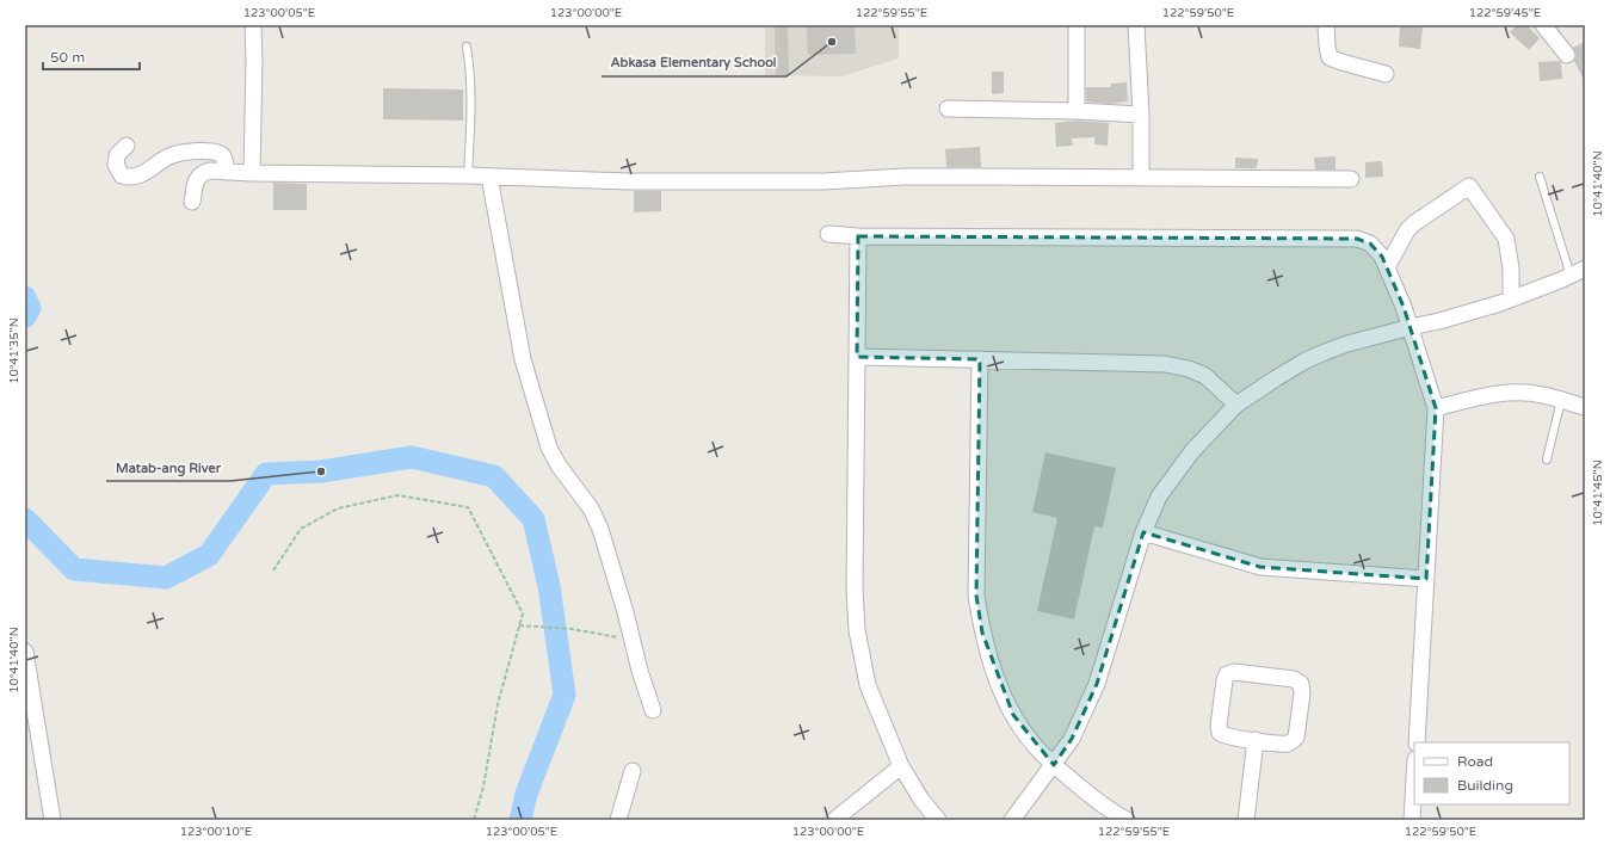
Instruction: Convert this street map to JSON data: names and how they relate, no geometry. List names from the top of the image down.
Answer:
{
  "places": ["Abkasa Elementary School", "Matab-ang River"],
  "legend": ["Road", "Building"],
  "scale_bar": "50 m",
  "coordinates": [
    "123°00'05\"E",
    "123°00'00\"E",
    "122°59'55\"E",
    "122°59'50\"E",
    "122°59'45\"E",
    "10°41'40\"N",
    "10°41'35\"N",
    "10°41'45\"N",
    "123°00'10\"E"
  ]
}
